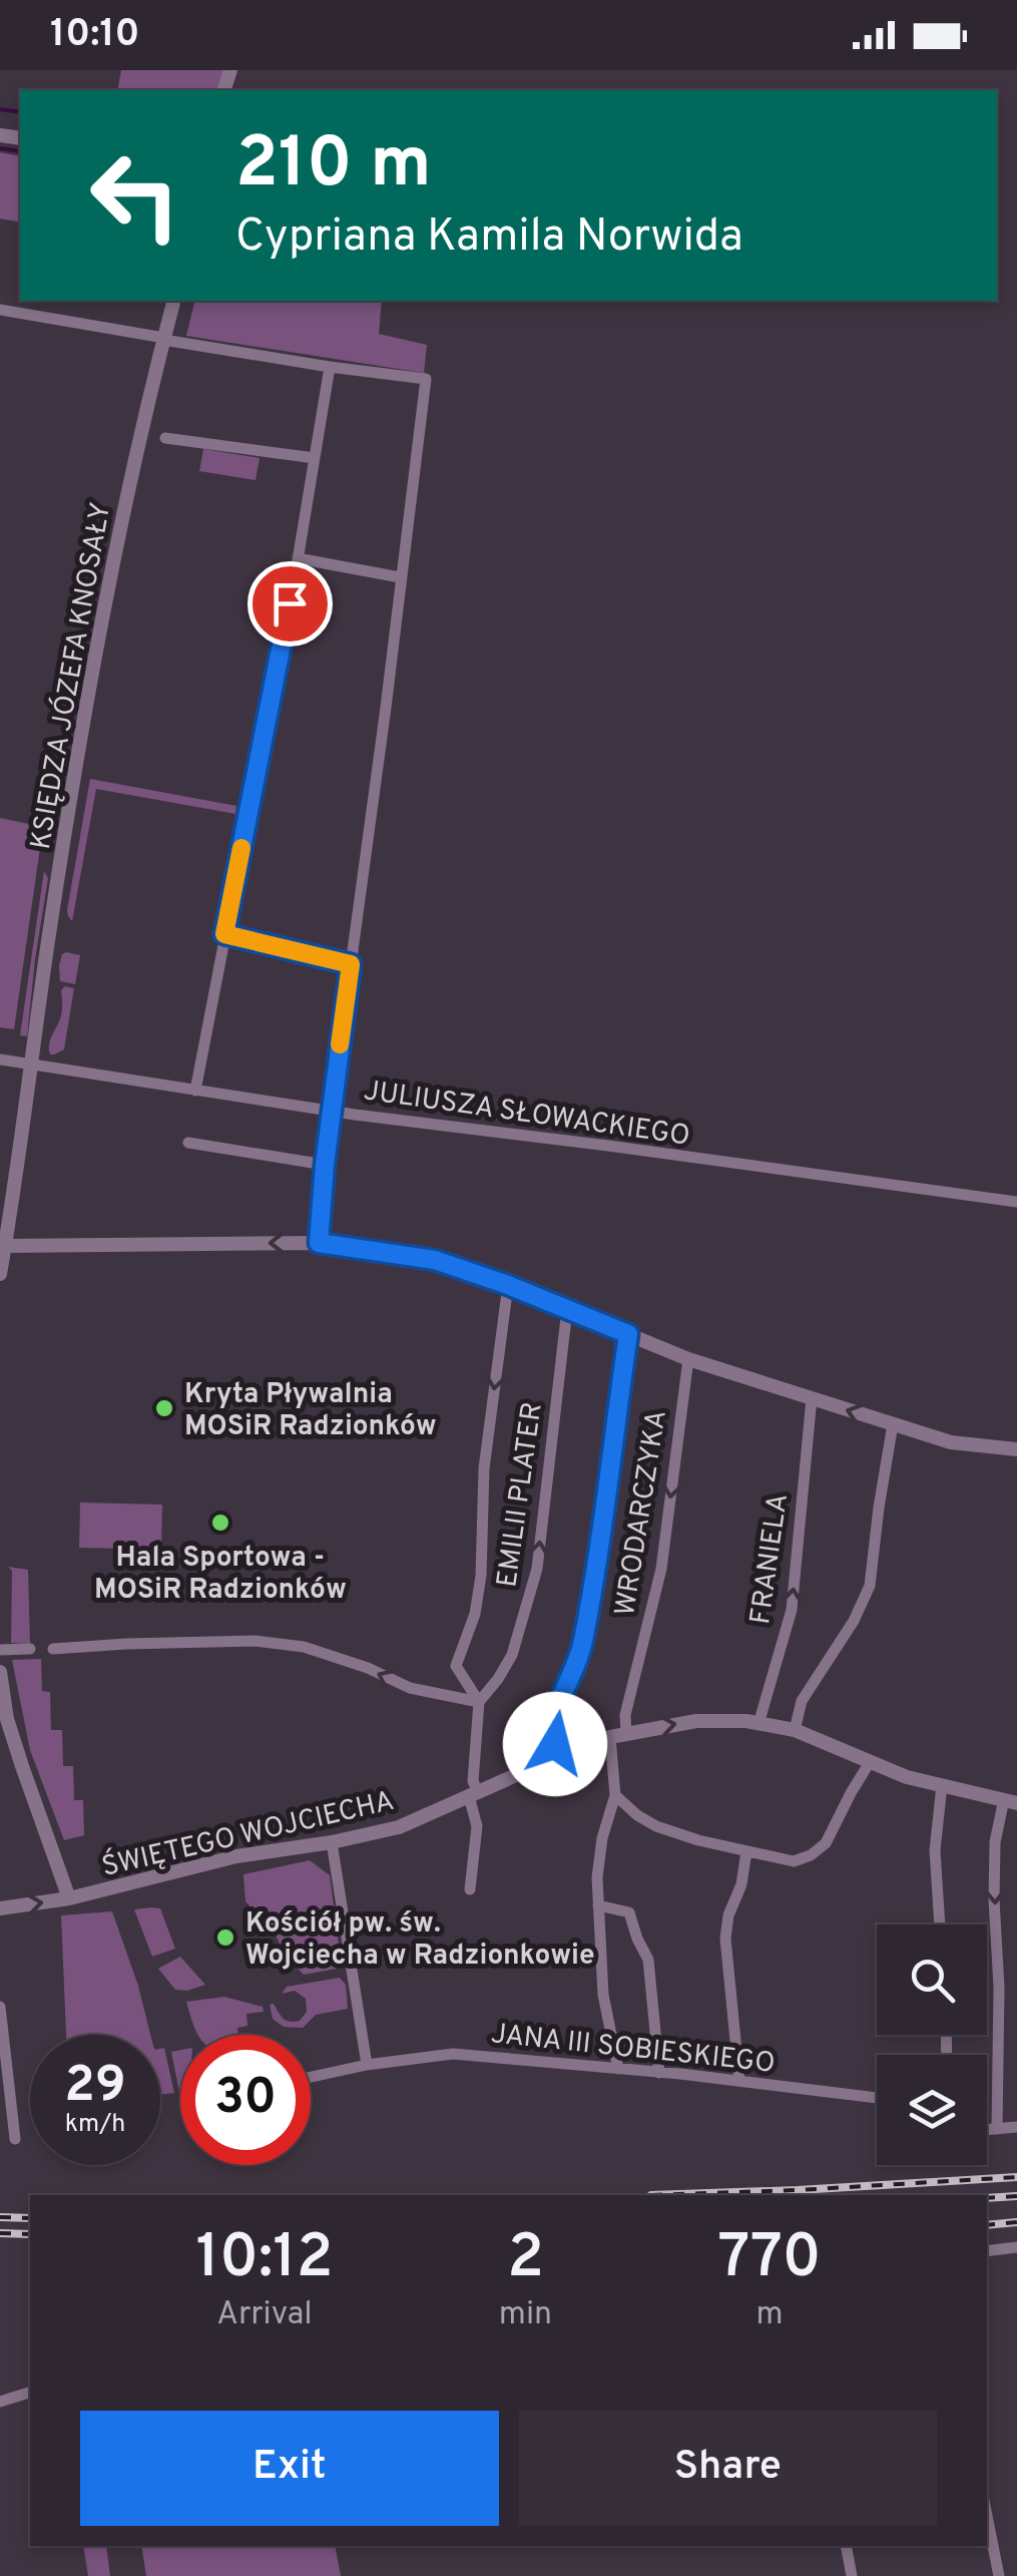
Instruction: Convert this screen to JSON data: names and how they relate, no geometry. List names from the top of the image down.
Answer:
{
  "streets": {
    "street": [
      "KSIĘDZA JÓZEFA KNOSAŁY",
      "JULIUSZA SŁOWACKIEGO",
      "EMILII PLATER",
      "WRODARCZYKA",
      "FRANIELA",
      "ŚWIĘTEGO WOJCIECHA",
      "JANA III SOBIESKIEGO"
    ]
  },
  "crossings": [
    ["KSIĘDZA JÓZEFA KNOSAŁY", "JULIUSZA SŁOWACKIEGO"],
    ["WRODARCZYKA", "ŚWIĘTEGO WOJCIECHA"],
    ["FRANIELA", "ŚWIĘTEGO WOJCIECHA"]
  ],
  "places": ["Kryta Pływalnia MOSiR Radzionków", "Hala Sportowa - MOSiR Radzionków", "Kościół pw. św. Wojciecha w Radzionkowie"],
  "page": {
    "status": "10:10",
    "turn": ["210 m", "Cypriana Kamila Norwida"],
    "speed": "29 km/h",
    "limit": "30",
    "eta": [
      "10:12",
      "Arrival",
      "2",
      "min",
      "770",
      "m"
    ],
    "buttons": ["Exit", "Share"]
  }
}
